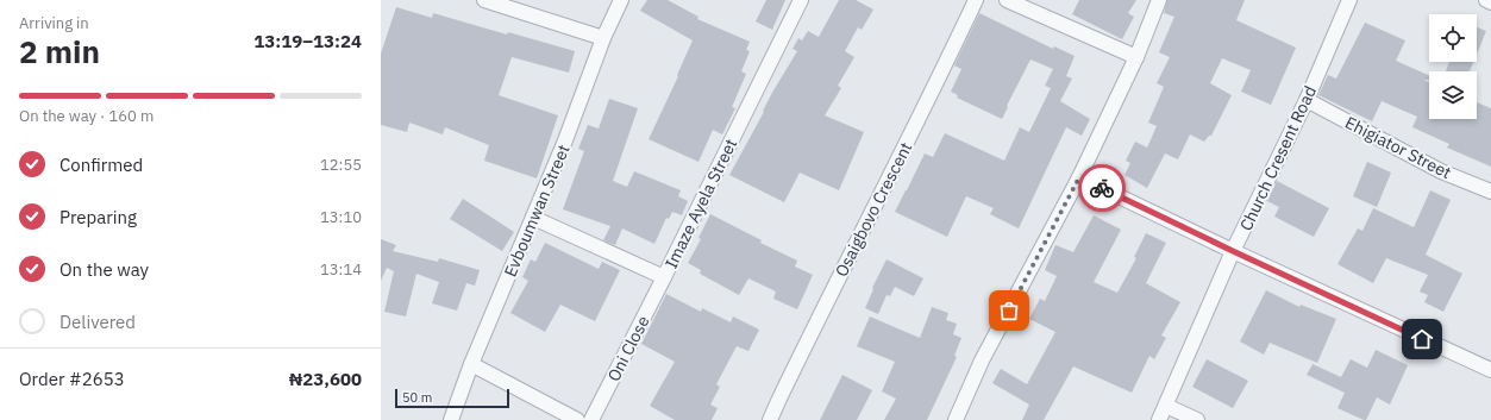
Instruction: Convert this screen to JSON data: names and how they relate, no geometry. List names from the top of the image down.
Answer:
{
  "streets": {
    "street": [
      "Ehigiator Street",
      "Church Cresent Road",
      "Imaze Ayela Street",
      "Osaigbovo Crescent",
      "Evboumwan Street",
      "Oni Close"
    ]
  },
  "crossings": [
    ["Ehigiator Street", "Church Cresent Road"],
    ["Imaze Ayela Street", "Evboumwan Street"],
    ["Imaze Ayela Street", "Oni Close"]
  ],
  "scale_bar": "50 m",
  "page": {
    "heading": ["2 min", "Arriving in", "13:19–13:24"],
    "panel": ["Order #2653", "₦23,600"],
    "bar": "On the way · 160 m",
    "list": [
      ["Confirmed", "12:55"],
      ["Preparing", "13:10"],
      ["On the way", "13:14"],
      "Delivered"
    ],
    "scale": "50 m"
  }
}
